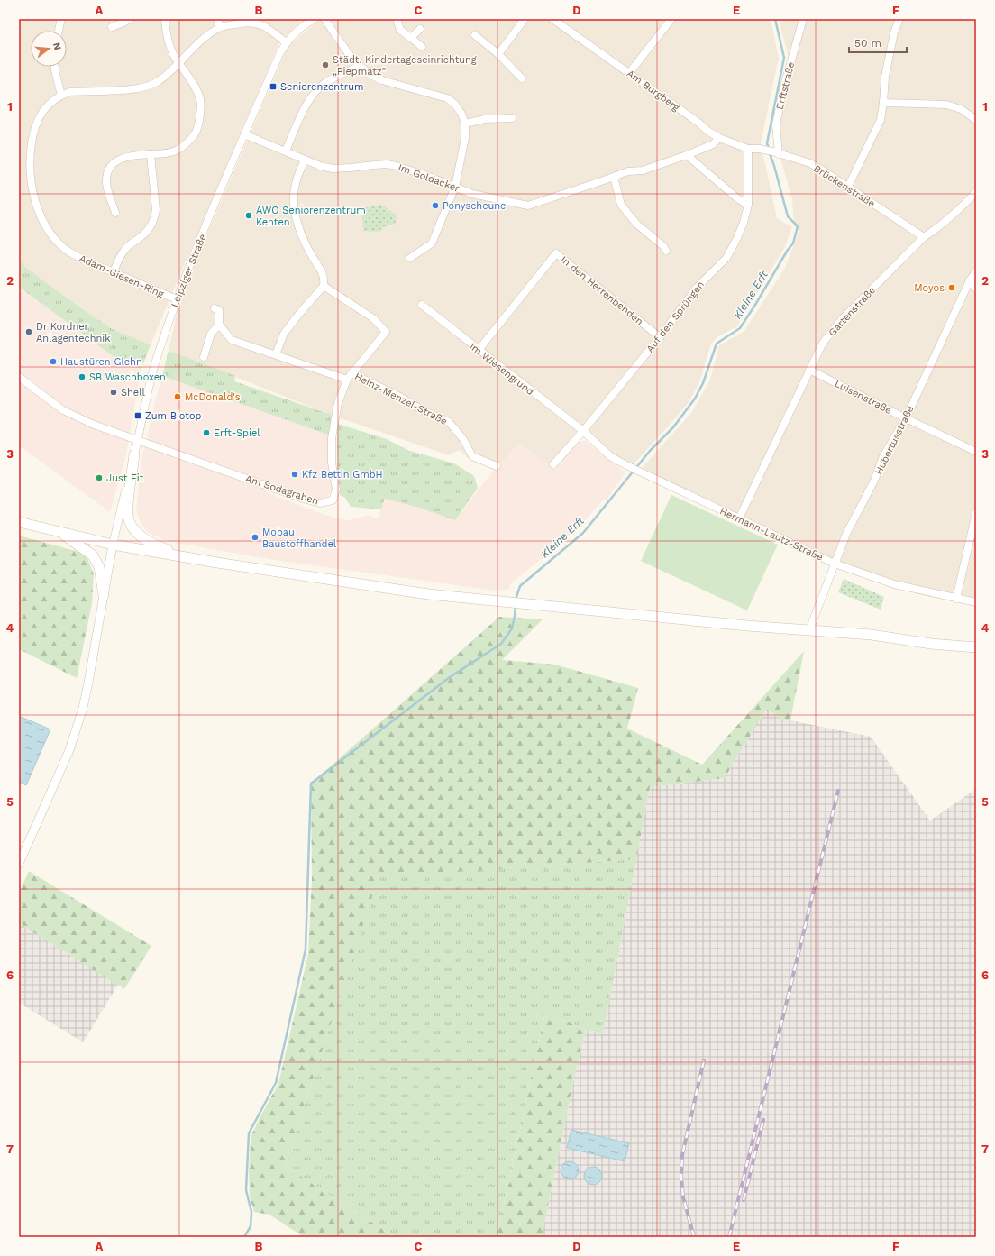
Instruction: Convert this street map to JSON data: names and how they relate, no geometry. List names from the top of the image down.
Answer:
{
  "streets": {
    "street": [
      "Erftstraße",
      "Am Burgberg",
      "Im Goldacker",
      "Brückenstraße",
      "Leipziger Straße",
      "Adam-Giesen-Ring",
      "In den Herrenbenden",
      "Gartenstraße",
      "Auf den Sprüngen",
      "Im Wiesengrund",
      "Luisenstraße",
      "Heinz-Menzel-Straße",
      "Hubertusstraße",
      "Am Sodagraben",
      "Hermann-Lautz-Straße"
    ]
  },
  "crossings": [
    ["Erftstraße", "Brückenstraße"],
    ["Am Burgberg", "Im Goldacker"],
    ["Am Burgberg", "Brückenstraße"],
    ["Am Burgberg", "Auf den Sprüngen"],
    ["Im Goldacker", "Leipziger Straße"],
    ["Brückenstraße", "Gartenstraße"],
    ["Leipziger Straße", "Adam-Giesen-Ring"],
    ["Leipziger Straße", "Am Sodagraben"],
    ["In den Herrenbenden", "Auf den Sprüngen"],
    ["In den Herrenbenden", "Im Wiesengrund"],
    ["Gartenstraße", "Luisenstraße"],
    ["Gartenstraße", "Hermann-Lautz-Straße"],
    ["Auf den Sprüngen", "Im Wiesengrund"],
    ["Auf den Sprüngen", "Hermann-Lautz-Straße"],
    ["Im Wiesengrund", "Hermann-Lautz-Straße"],
    ["Luisenstraße", "Hubertusstraße"],
    ["Heinz-Menzel-Straße", "Am Sodagraben"],
    ["Hubertusstraße", "Hermann-Lautz-Straße"]
  ],
  "water": ["Kleine Erft"],
  "places": {
    "other": [
      "Städt. Kindertageseinrichtung „Piepmatz\"",
      "Ponyscheune",
      "AWO Seniorenzentrum Kenten",
      "Moyos",
      "Dr Kordner Anlagentechnik",
      "Haustüren Glehn",
      "SB Waschboxen",
      "Shell",
      "McDonald's",
      "Erft-Spiel",
      "Kfz Bettin GmbH",
      "Just Fit",
      "Mobau Baustoffhandel"
    ],
    "transit": ["Seniorenzentrum", "Zum Biotop"]
  },
  "scale_bar": "50 m",
  "north": "right",
  "grid": {
    "columns": [
      "A",
      "B",
      "C",
      "D",
      "E",
      "F"
    ],
    "rows": [
      "1",
      "2",
      "3",
      "4",
      "5",
      "6",
      "7"
    ]
  }
}
